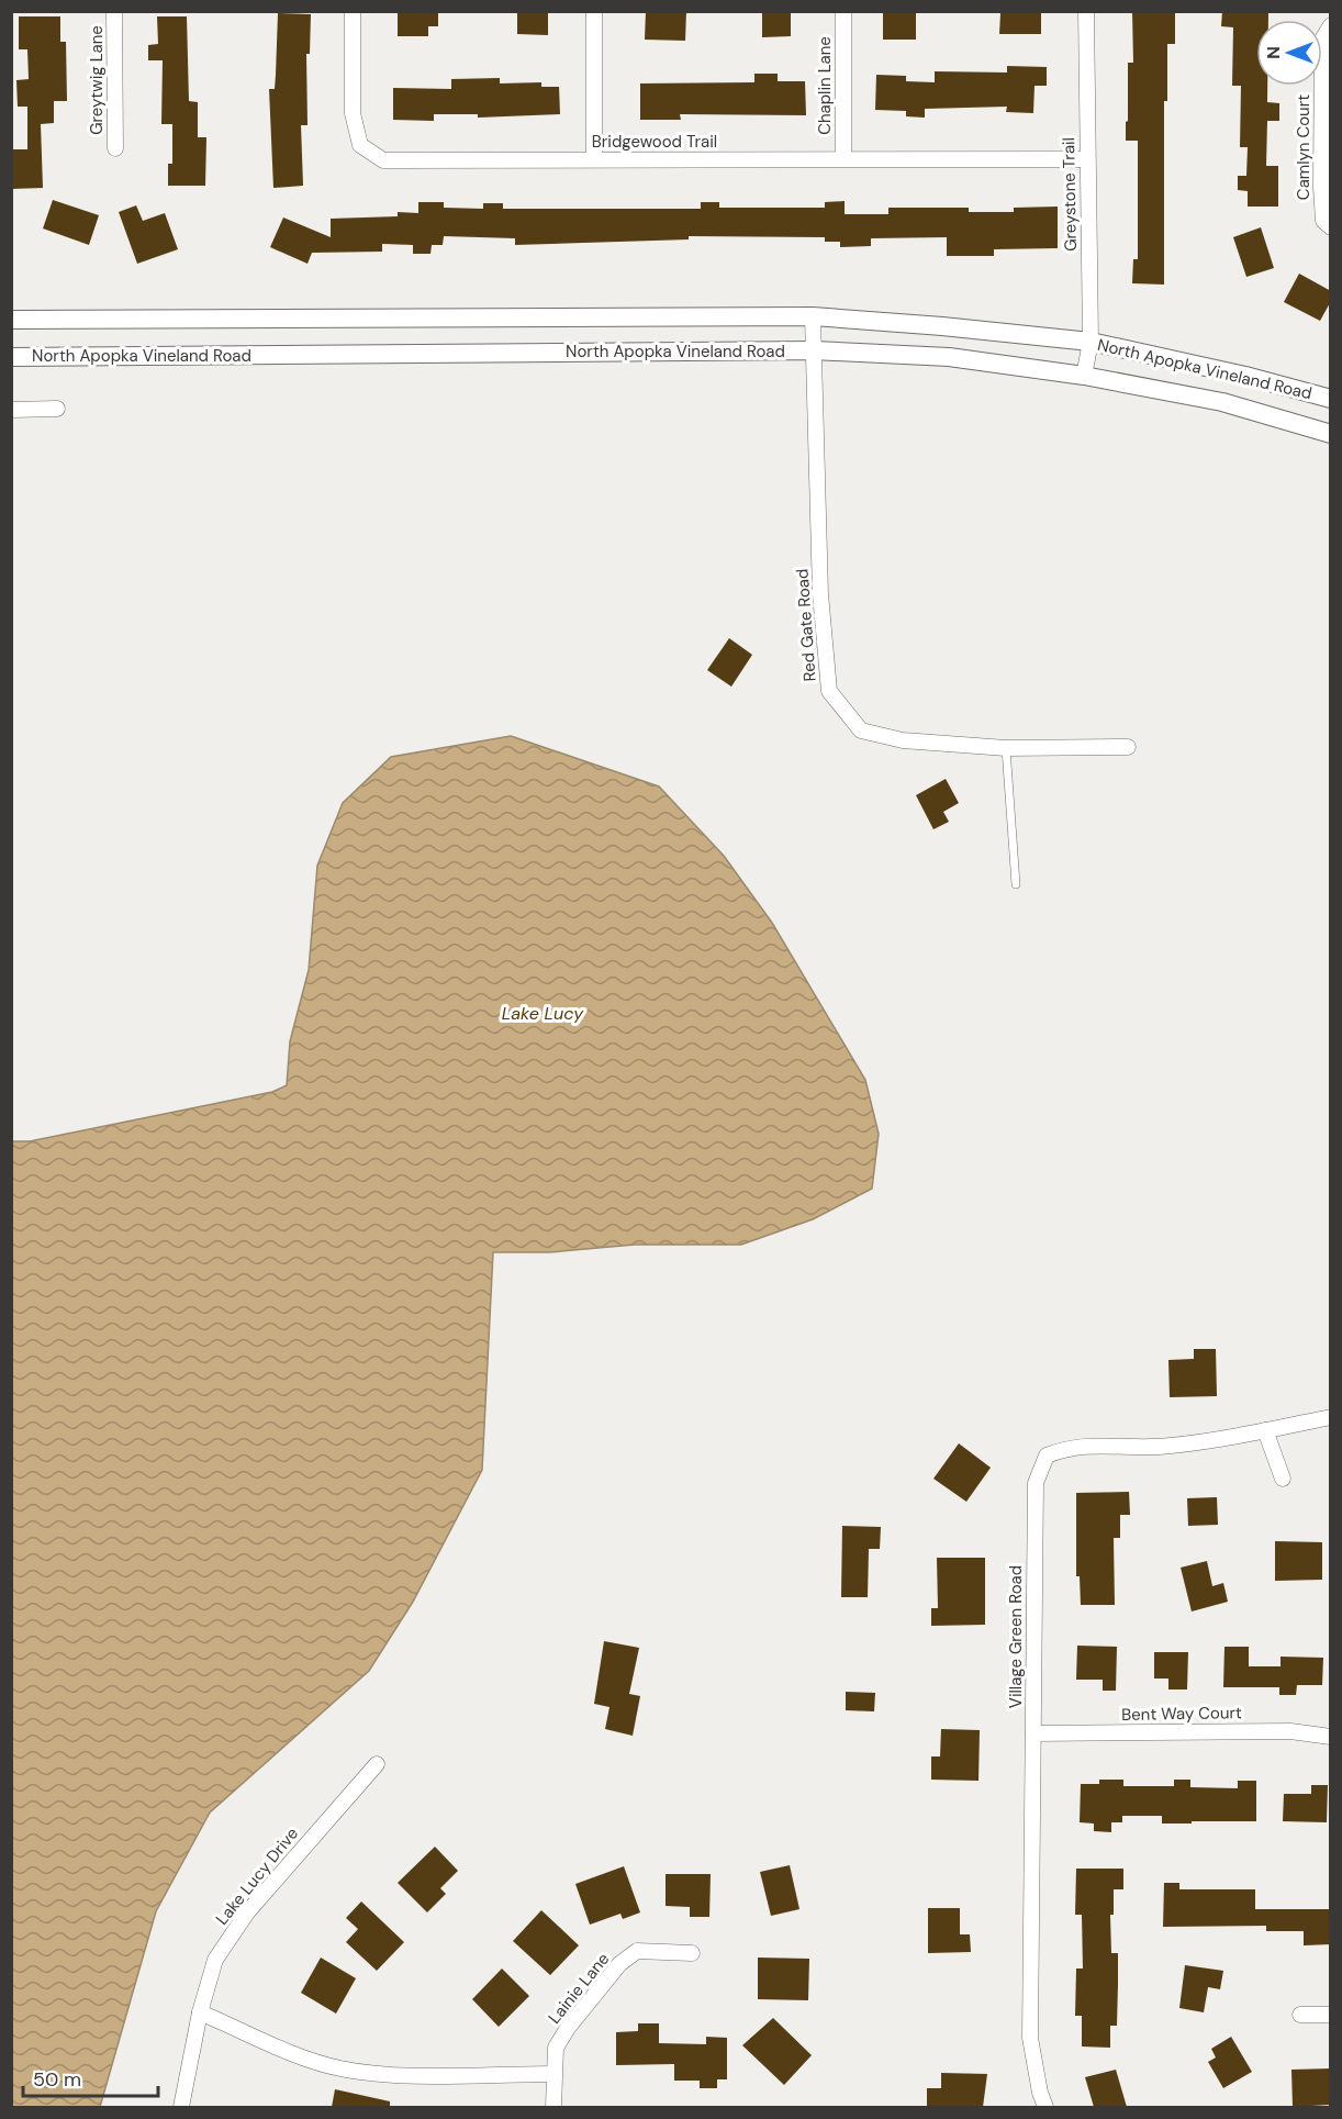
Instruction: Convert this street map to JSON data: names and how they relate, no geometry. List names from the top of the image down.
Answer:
{
  "streets": {
    "street": [
      "Greytwig Lane",
      "Chaplin Lane",
      "Bridgewood Trail",
      "Camlyn Court",
      "Greystone Trail",
      "North Apopka Vineland Road",
      "Red Gate Road",
      "Village Green Road",
      "Bent Way Court",
      "Lake Lucy Drive",
      "Lainie Lane"
    ]
  },
  "crossings": [
    ["Chaplin Lane", "Bridgewood Trail"],
    ["Bridgewood Trail", "Greystone Trail"],
    ["Greystone Trail", "North Apopka Vineland Road"],
    ["North Apopka Vineland Road", "Red Gate Road"],
    ["Village Green Road", "Bent Way Court"]
  ],
  "water": ["Lake Lucy"],
  "scale_bar": "50 m",
  "north": "left"
}
